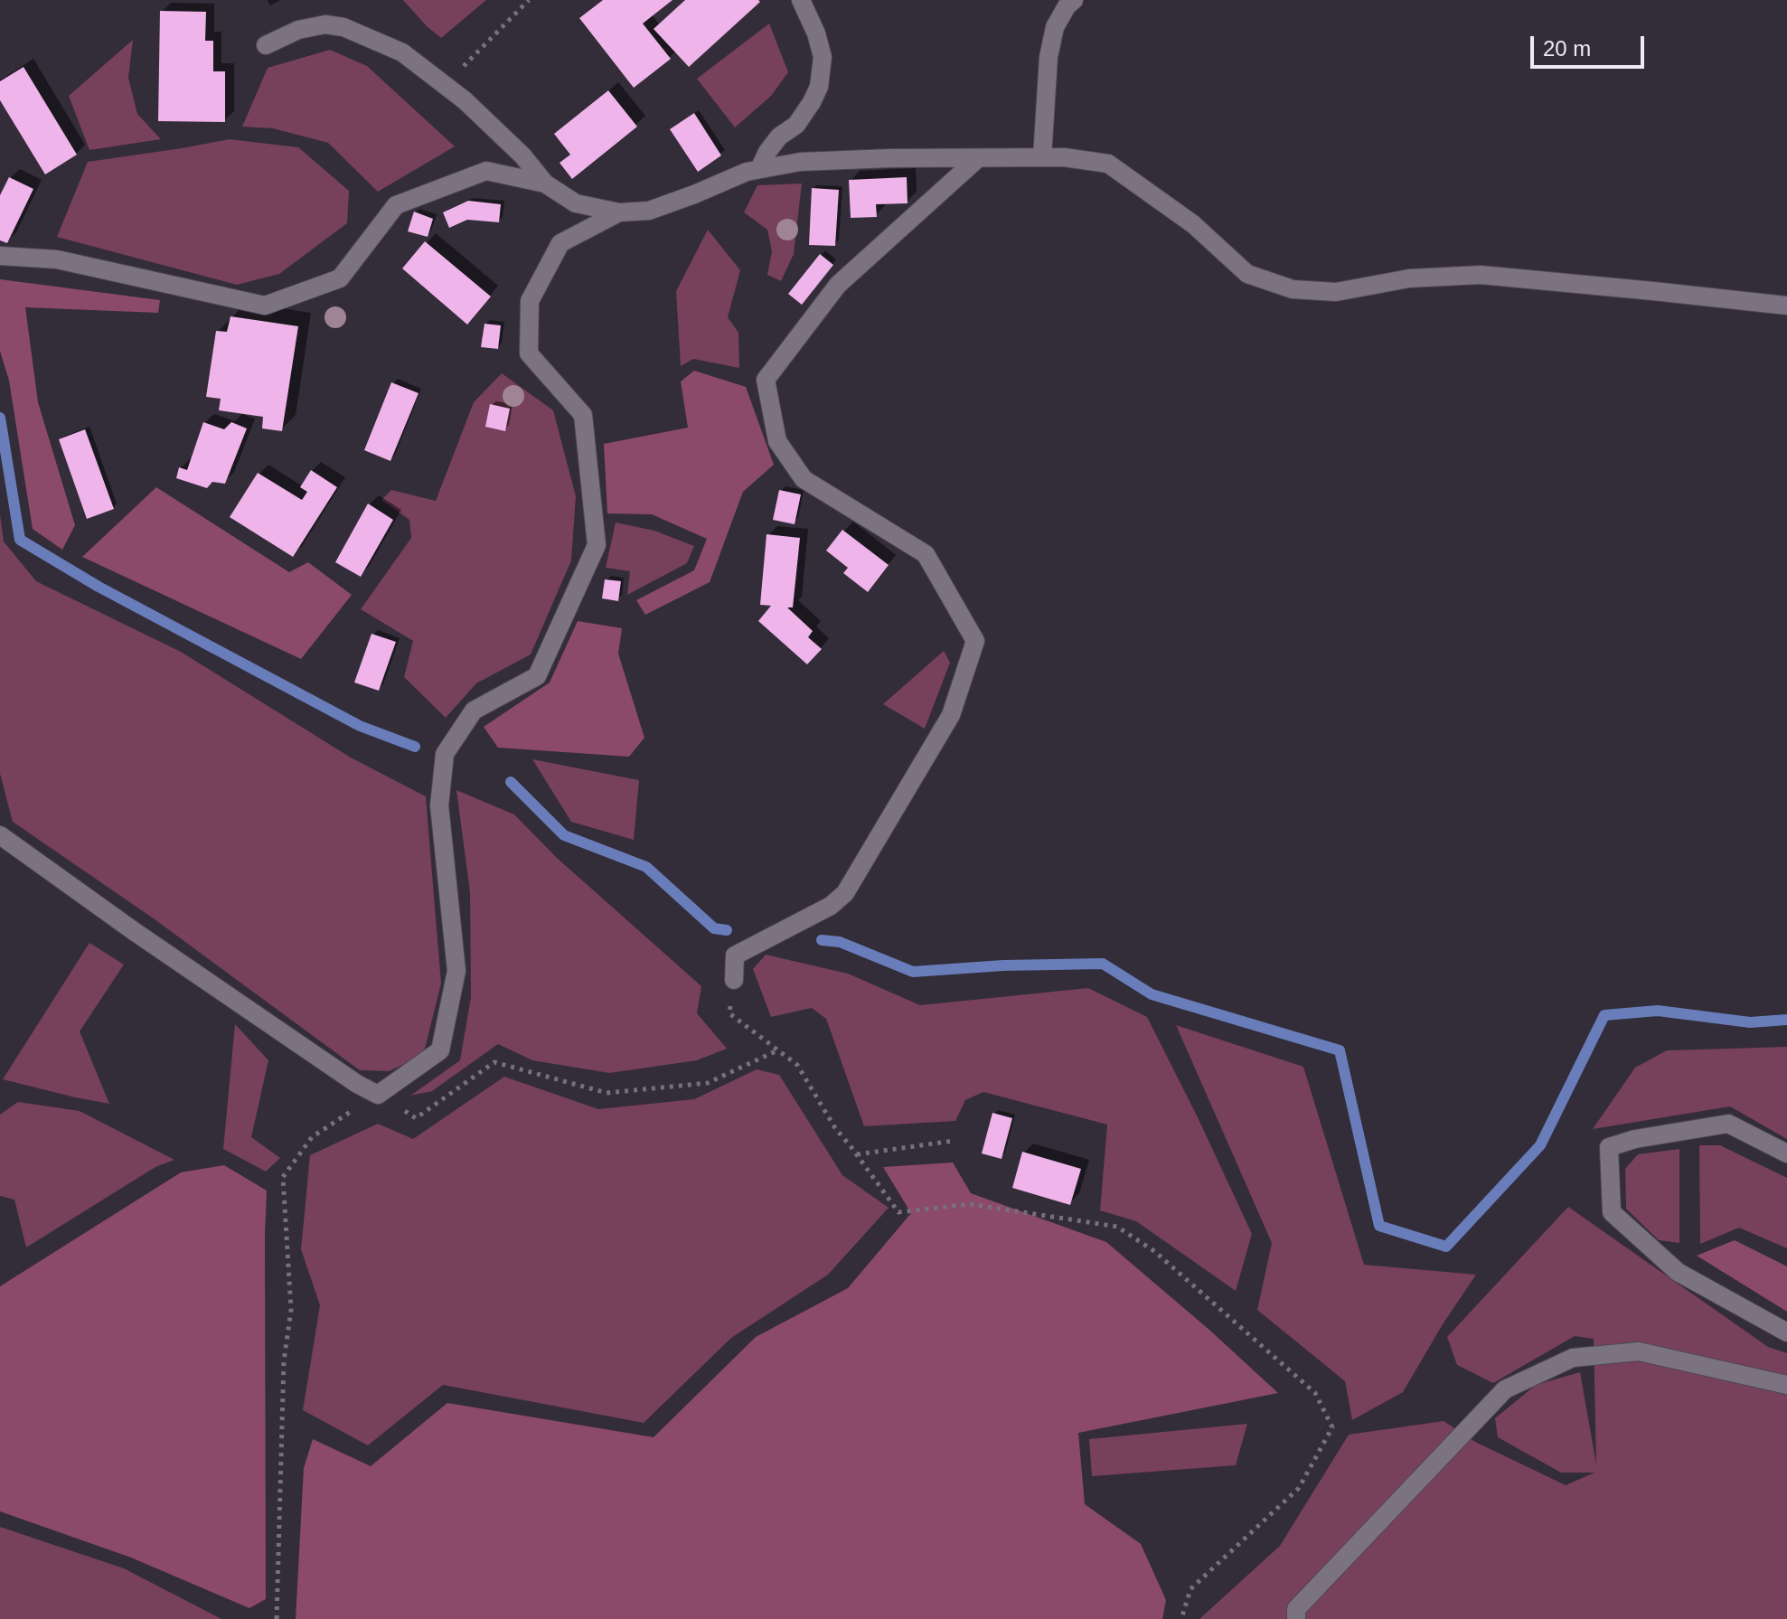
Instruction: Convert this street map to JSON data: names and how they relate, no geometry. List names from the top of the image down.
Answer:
{
  "scale_bar": "20 m"
}
